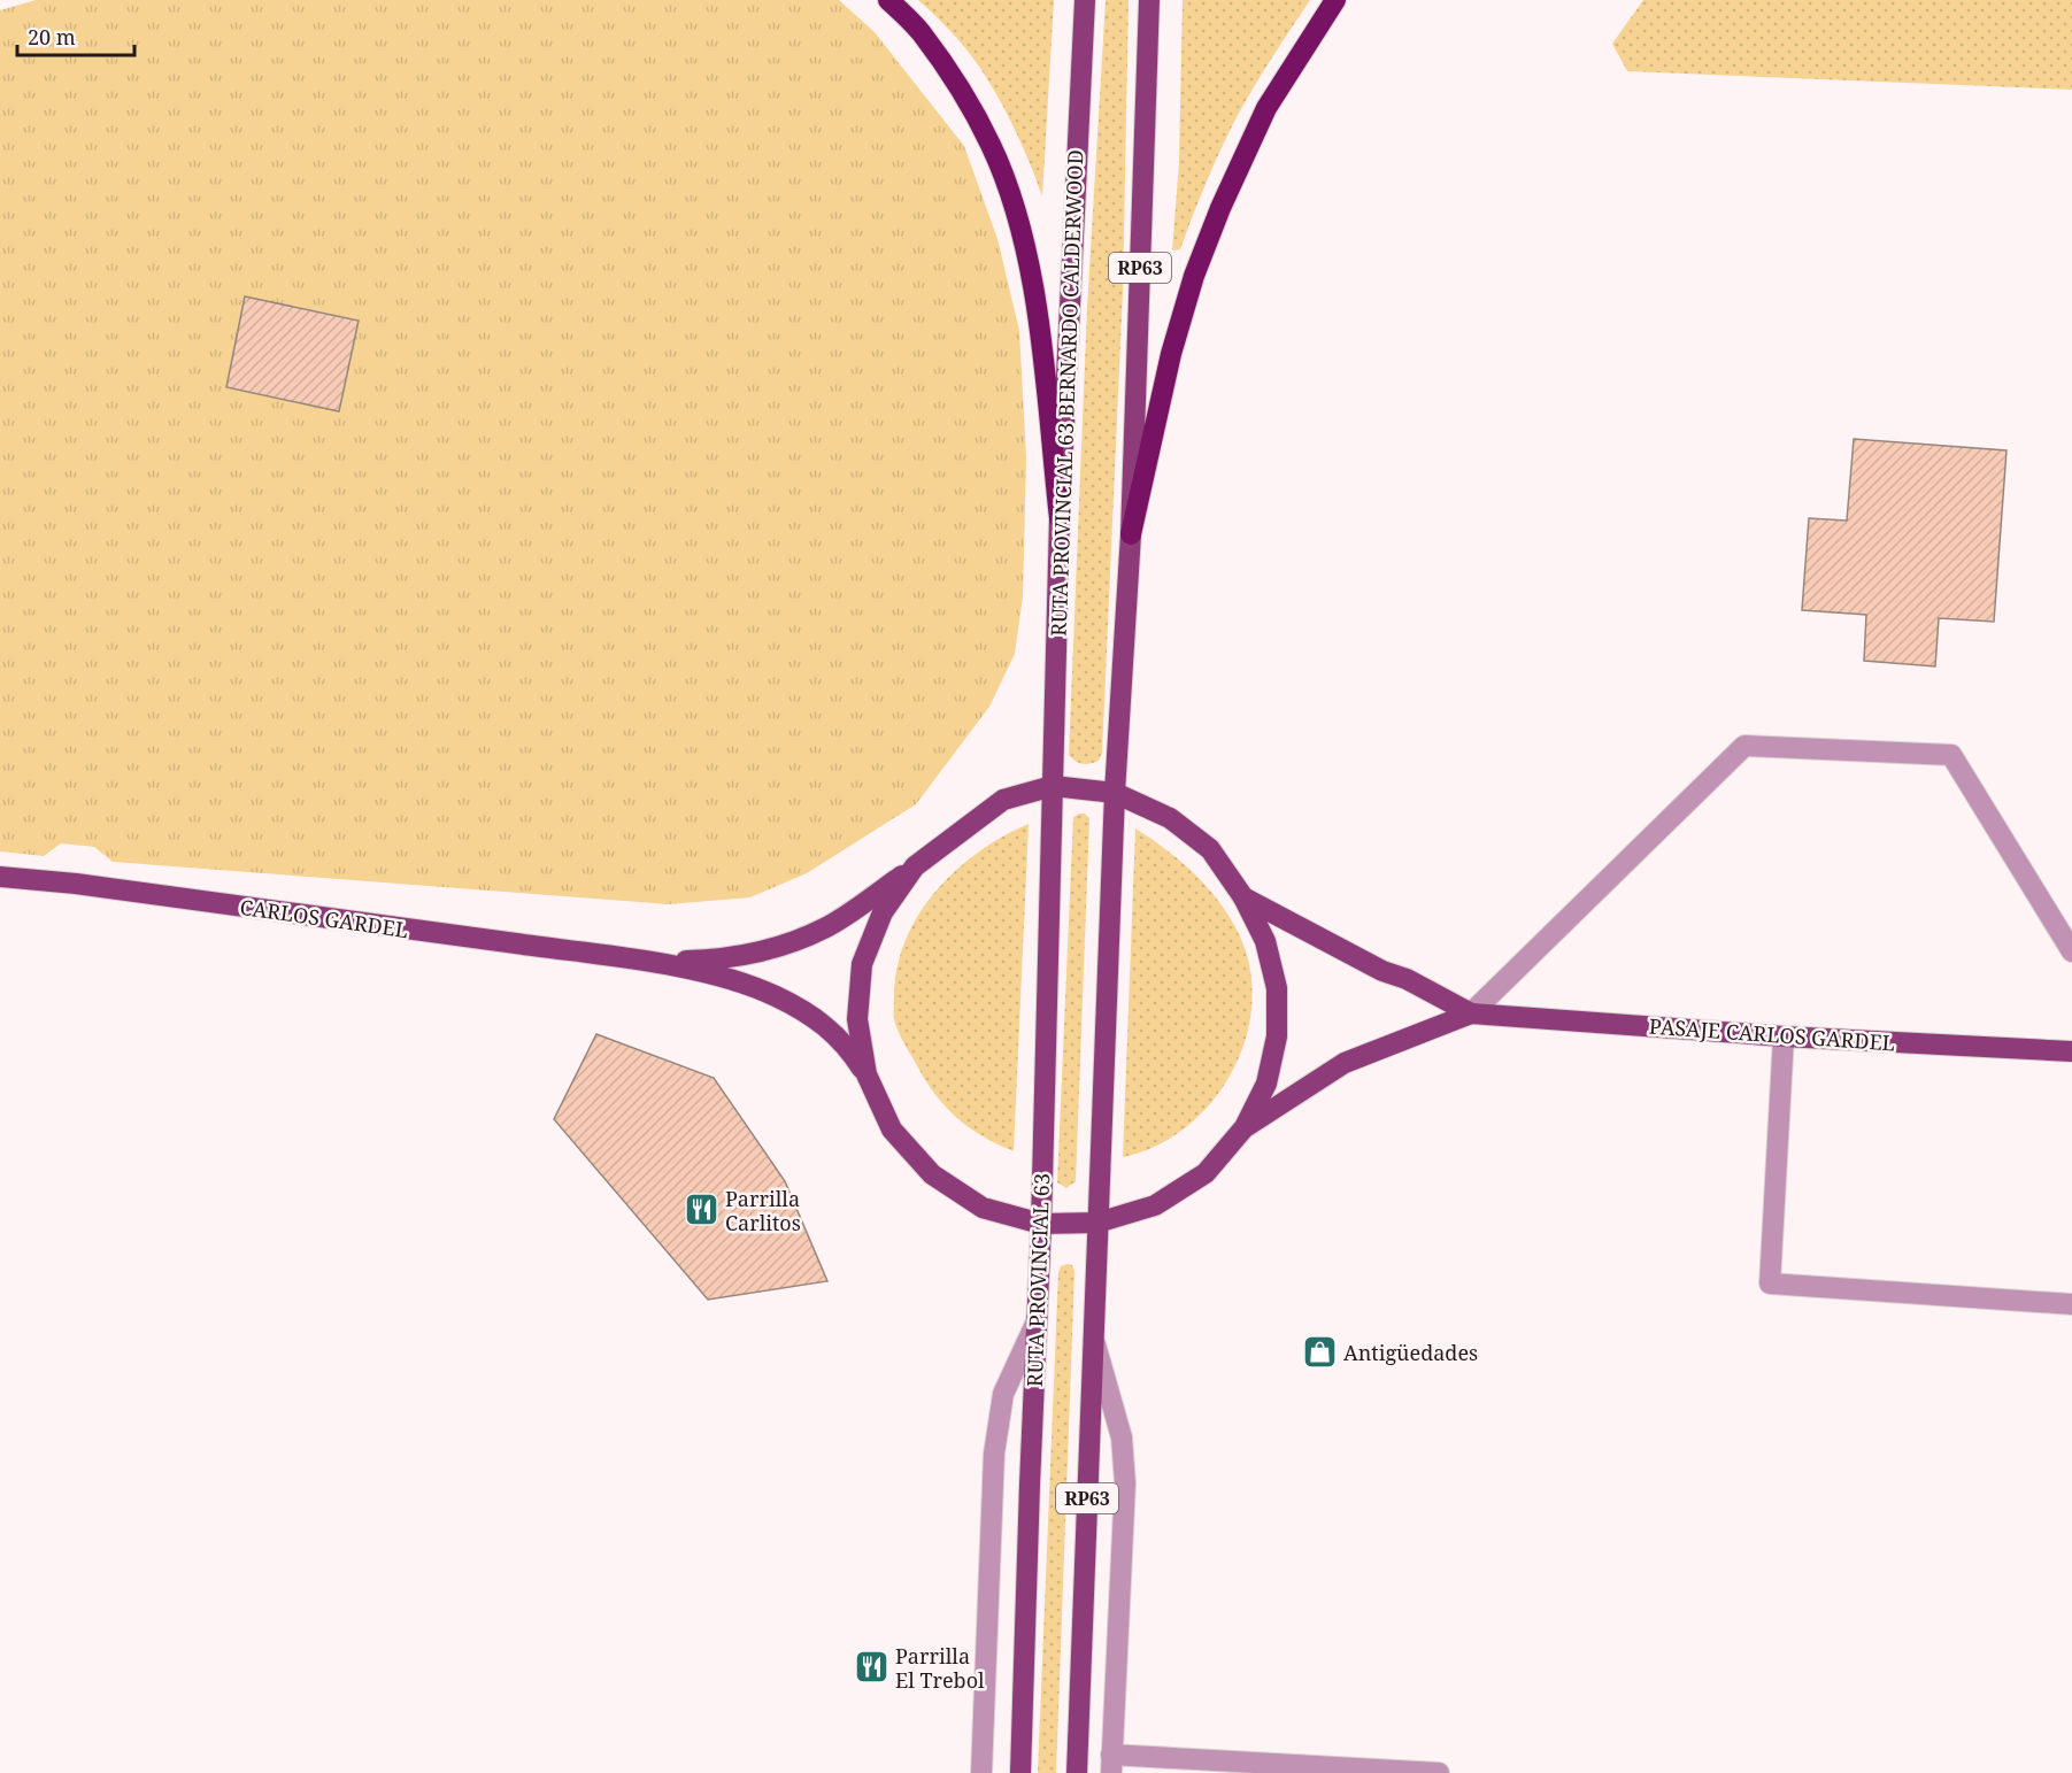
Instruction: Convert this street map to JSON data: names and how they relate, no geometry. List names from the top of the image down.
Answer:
{
  "streets": {
    "main road": [
      "RP63",
      "RUTA PROVINCIAL 63 BERNARDO CALDERWOOD",
      "CARLOS GARDEL",
      "PASAJE CARLOS GARDEL",
      "RUTA PROVINCIAL 63"
    ]
  },
  "crossings": [
    ["RUTA PROVINCIAL 63 BERNARDO CALDERWOOD", "CARLOS GARDEL"],
    ["RUTA PROVINCIAL 63 BERNARDO CALDERWOOD", "RUTA PROVINCIAL 63"],
    ["CARLOS GARDEL", "RUTA PROVINCIAL 63"]
  ],
  "places": {
    "restaurant": ["Parrilla Carlitos", "Parrilla El Trebol"],
    "shop": ["Antigüedades"]
  },
  "scale_bar": "20 m"
}
